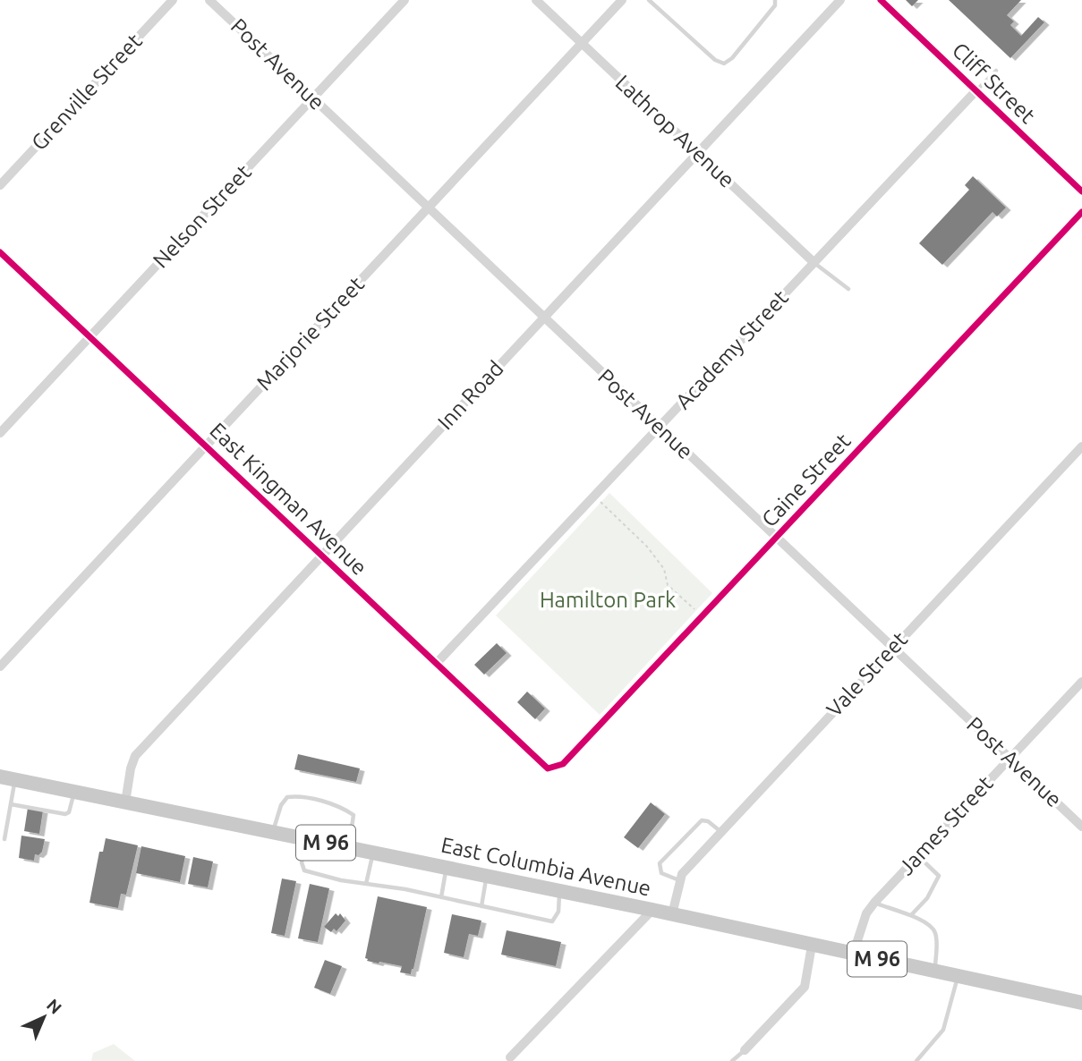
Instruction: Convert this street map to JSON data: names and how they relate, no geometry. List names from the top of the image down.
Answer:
{
  "streets": {
    "main road": ["M 96", "East Columbia Avenue"],
    "street": [
      "Post Avenue",
      "Cliff Street",
      "Grenville Street",
      "Lathrop Avenue",
      "Nelson Street",
      "Marjorie Street",
      "Academy Street",
      "Inn Road",
      "Caine Street",
      "East Kingman Avenue",
      "Vale Street",
      "James Street"
    ]
  },
  "crossings": [
    ["Post Avenue", "Nelson Street"],
    ["Post Avenue", "Marjorie Street"],
    ["Post Avenue", "Academy Street"],
    ["Post Avenue", "Inn Road"],
    ["Post Avenue", "Caine Street"],
    ["Post Avenue", "Vale Street"],
    ["Post Avenue", "James Street"],
    ["Cliff Street", "Academy Street"],
    ["Lathrop Avenue", "Marjorie Street"],
    ["Lathrop Avenue", "Academy Street"],
    ["Lathrop Avenue", "Inn Road"],
    ["Nelson Street", "East Kingman Avenue"],
    ["Marjorie Street", "East Kingman Avenue"],
    ["Academy Street", "East Kingman Avenue"],
    ["Inn Road", "East Kingman Avenue"],
    ["Inn Road", "East Columbia Avenue"],
    ["Caine Street", "East Kingman Avenue"],
    ["Vale Street", "East Columbia Avenue"],
    ["James Street", "East Columbia Avenue"]
  ],
  "parks": ["Hamilton Park"],
  "north": "top right"
}
